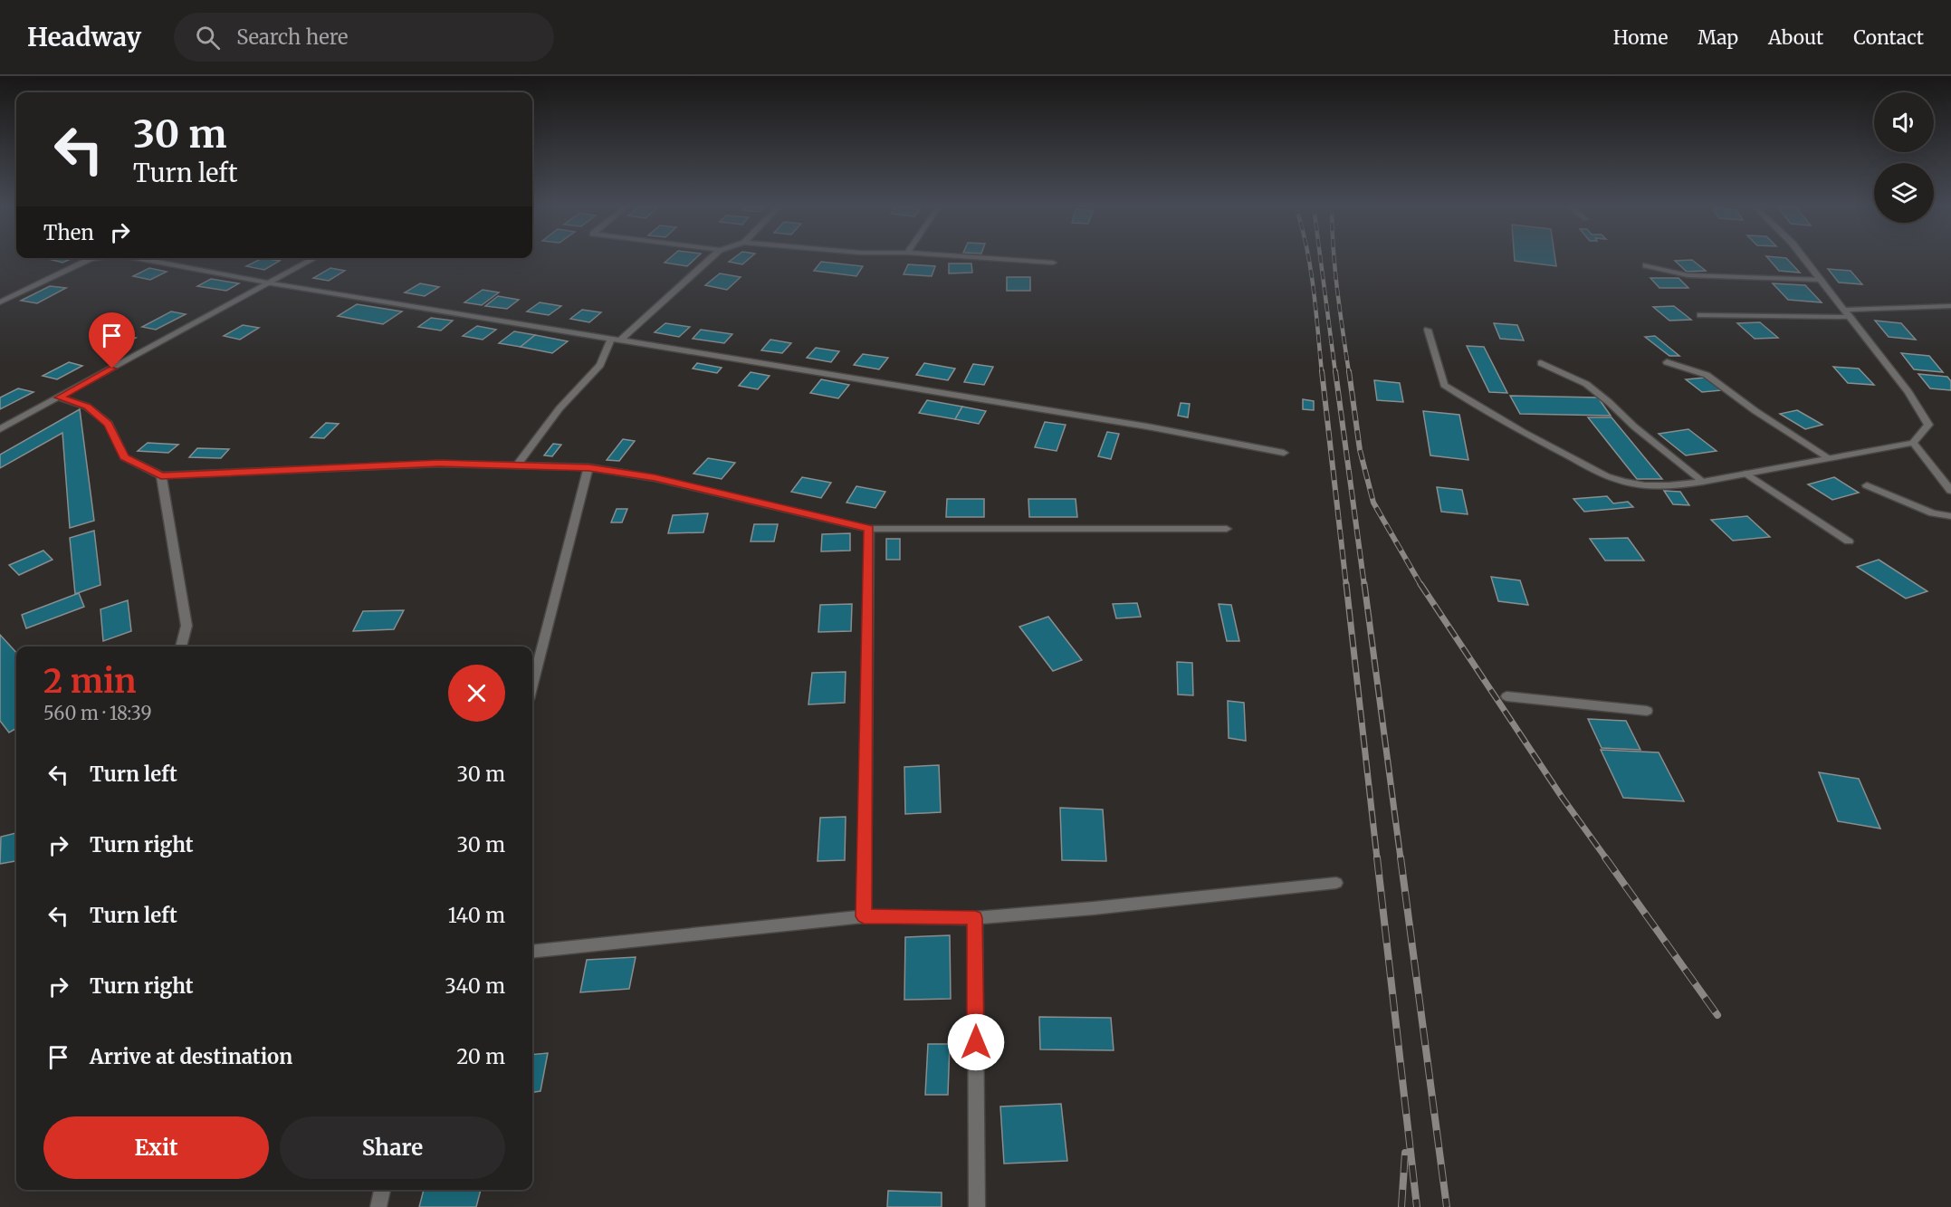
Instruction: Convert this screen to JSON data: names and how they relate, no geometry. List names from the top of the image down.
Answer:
{
  "page": {
    "header": "Headway",
    "search": "Search here",
    "nav": [
      "Home",
      "Map",
      "About",
      "Contact"
    ],
    "turn": ["30 m", "Turn left"],
    "then": "Then",
    "heading": ["2 min", "560 m · 18:39"],
    "list": [
      {
        "name": "Turn left",
        "value": "30 m"
      },
      {
        "name": "Turn right",
        "value": "30 m"
      },
      {
        "name": "Turn left",
        "value": "140 m"
      },
      {
        "name": "Turn right",
        "value": "340 m"
      },
      {
        "name": "Arrive at destination",
        "value": "20 m"
      }
    ],
    "buttons": ["Exit", "Share"]
  }
}
